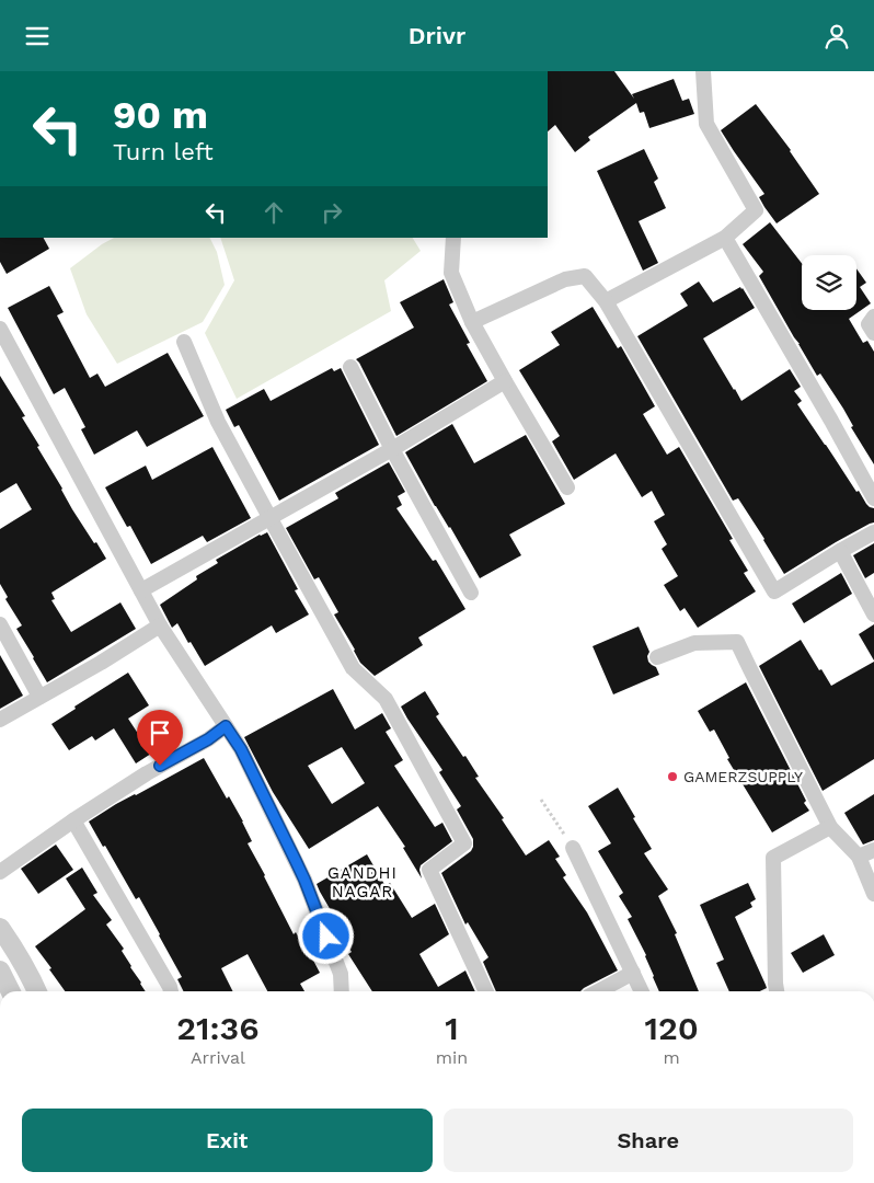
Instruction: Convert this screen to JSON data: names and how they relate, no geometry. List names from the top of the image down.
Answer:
{
  "districts": ["GANDHI NAGAR"],
  "places": ["GAMERZSUPPLY"],
  "page": {
    "header": "Drivr",
    "turn": ["90 m", "Turn left"],
    "eta": [
      "21:36",
      "Arrival",
      "1",
      "min",
      "120",
      "m"
    ],
    "buttons": ["Exit", "Share"]
  }
}
